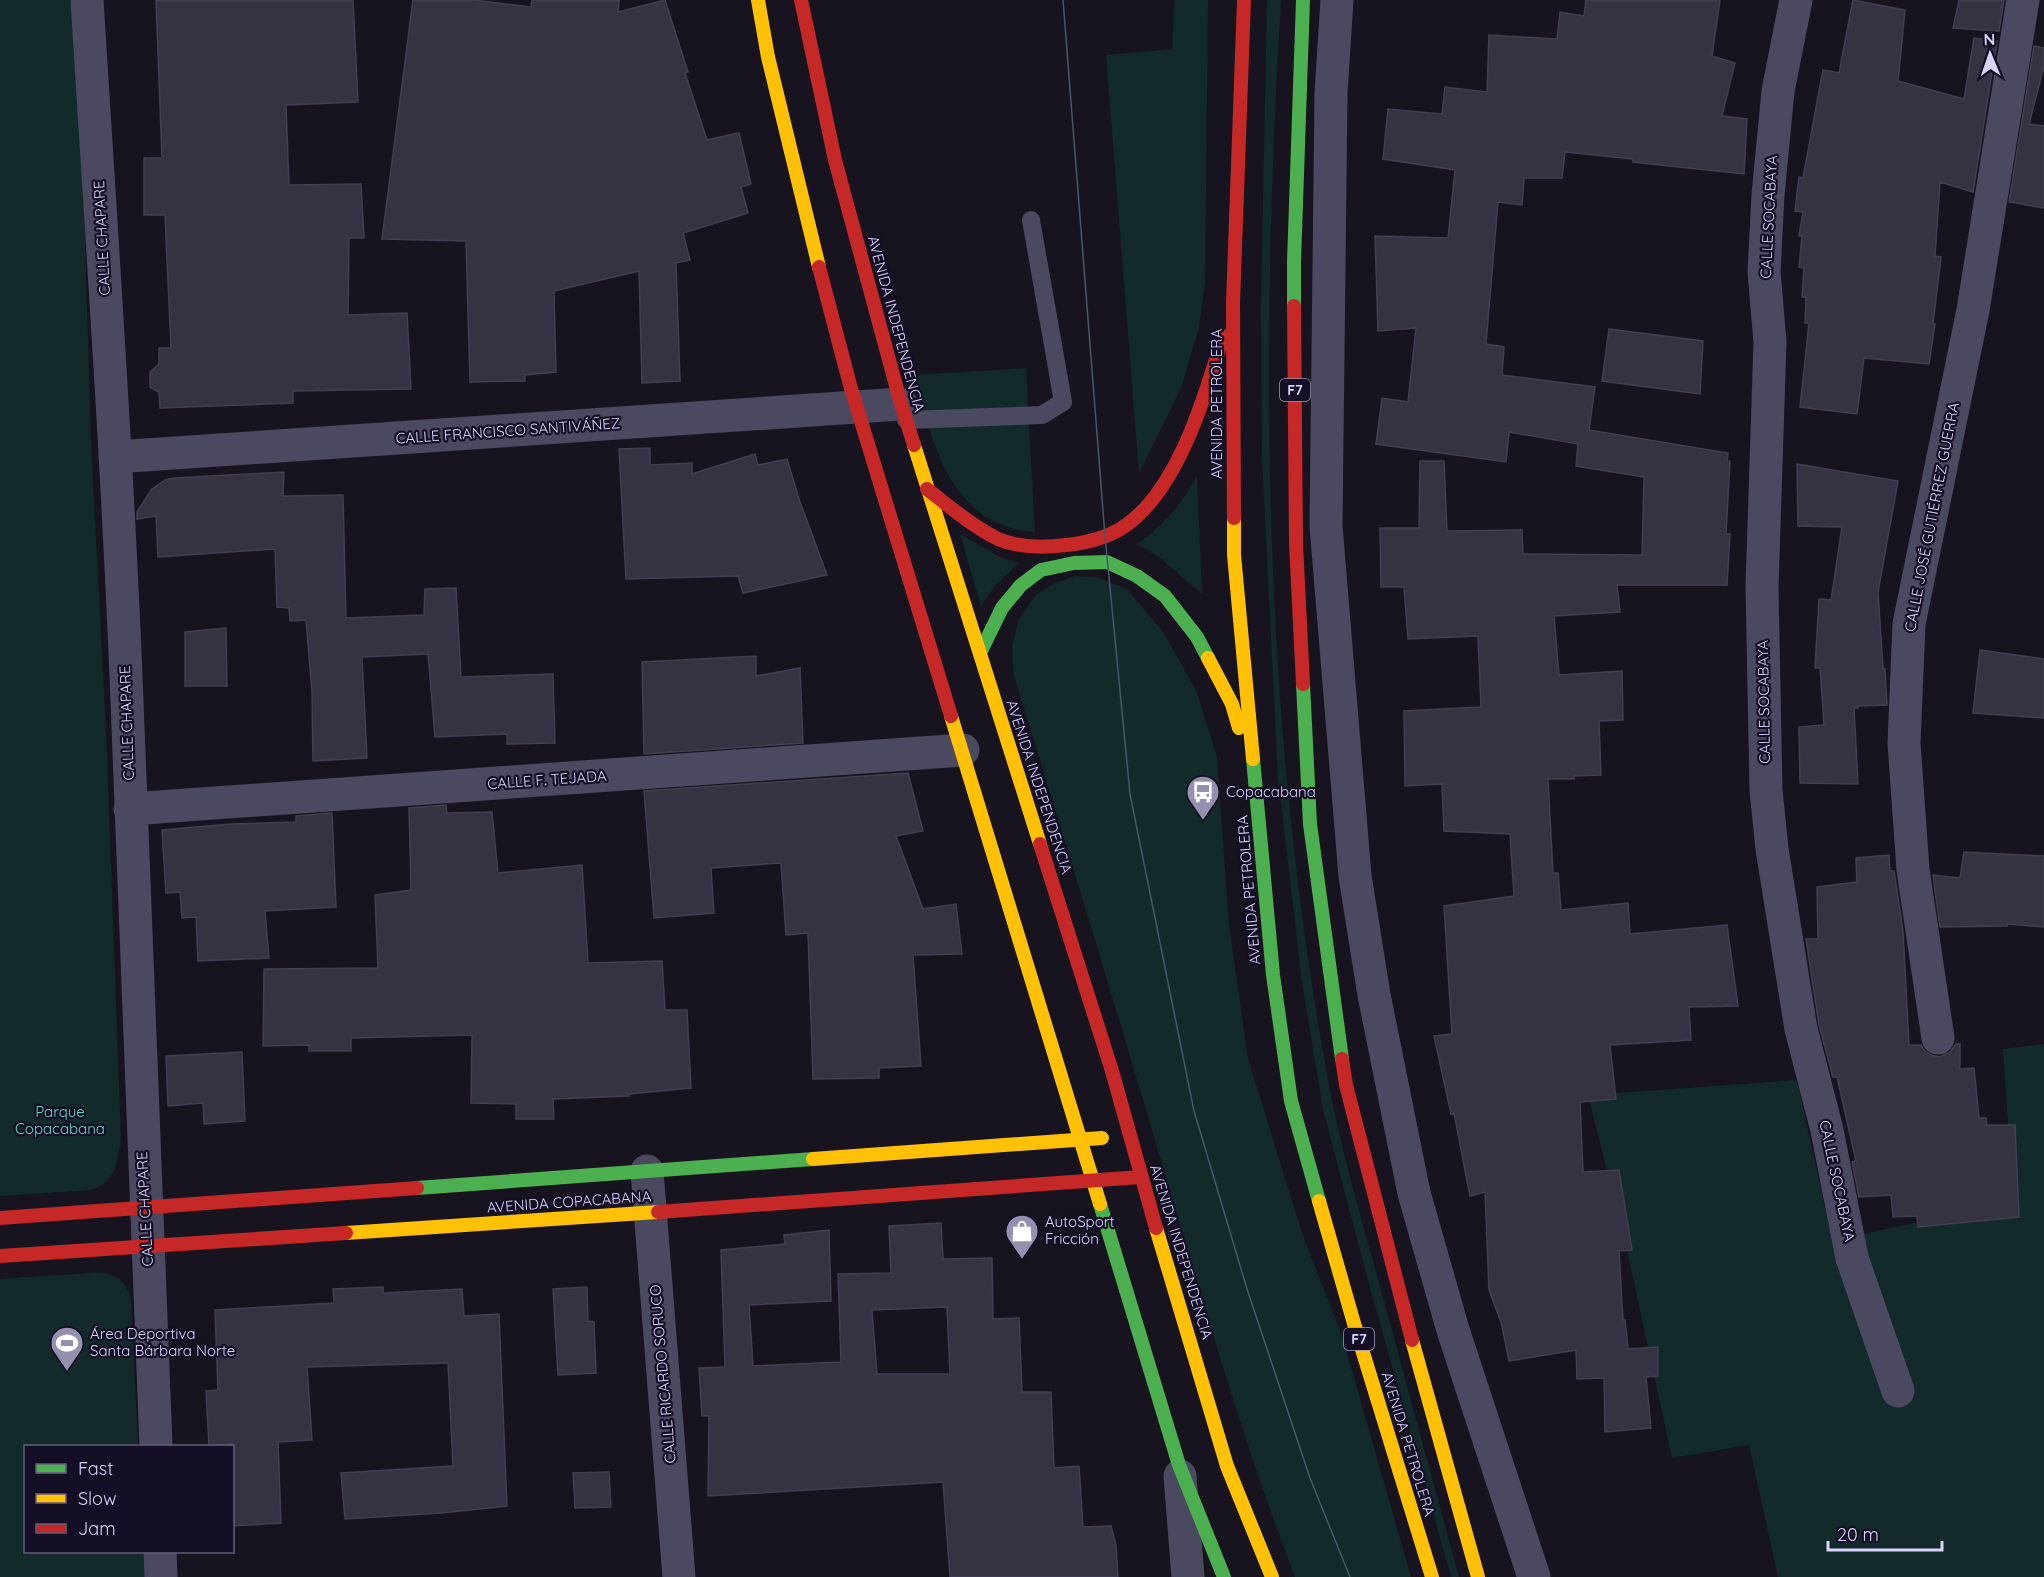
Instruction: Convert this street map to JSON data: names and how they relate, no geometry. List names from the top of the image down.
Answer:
{
  "streets": {
    "main road": [
      "AVENIDA INDEPENDENCIA",
      "F7",
      "AVENIDA PETROLERA",
      "AVENIDA COPACABANA"
    ],
    "street": [
      "CALLE SOCABAYA",
      "CALLE CHAPARE",
      "CALLE FRANCISCO SANTIVÁÑEZ",
      "CALLE JOSÉ GUTIÉRREZ GUERRA",
      "CALLE F. TEJADA",
      "CALLE RICARDO SORUCO"
    ]
  },
  "crossings": [
    ["CALLE CHAPARE", "CALLE FRANCISCO SANTIVÁÑEZ"],
    ["CALLE CHAPARE", "CALLE F. TEJADA"],
    ["CALLE CHAPARE", "AVENIDA COPACABANA"],
    ["AVENIDA INDEPENDENCIA", "CALLE FRANCISCO SANTIVÁÑEZ"],
    ["AVENIDA INDEPENDENCIA", "AVENIDA COPACABANA"],
    ["AVENIDA COPACABANA", "CALLE RICARDO SORUCO"]
  ],
  "parks": ["Parque Copacabana"],
  "places": {
    "bus stop": ["Copacabana"],
    "shop": ["AutoSport Fricción"],
    "sports": ["Área Deportiva Santa Bárbara Norte"]
  },
  "legend": ["Fast", "Slow", "Jam"],
  "scale_bar": "20 m",
  "north": "top"
}
